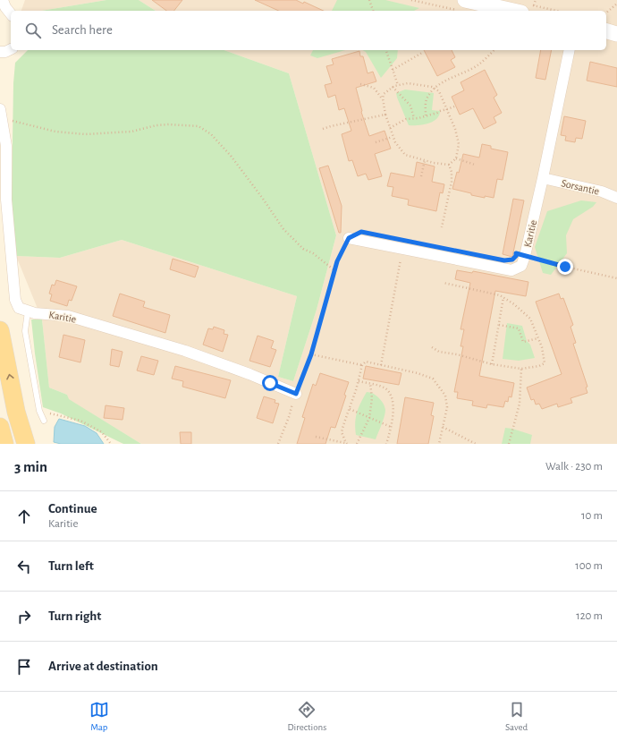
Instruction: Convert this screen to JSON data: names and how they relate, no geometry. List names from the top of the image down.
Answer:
{
  "streets": {
    "street": ["Sorsantie", "Karitie"]
  },
  "crossings": [
    ["Sorsantie", "Karitie"]
  ],
  "page": {
    "search": "Search here",
    "heading": ["3 min", "Walk · 230 m"],
    "list": [
      ["Continue", "Karitie", "10 m"],
      ["Turn left", "100 m"],
      ["Turn right", "120 m"],
      "Arrive at destination"
    ],
    "nav": ["Map", "Directions", "Saved"]
  }
}
